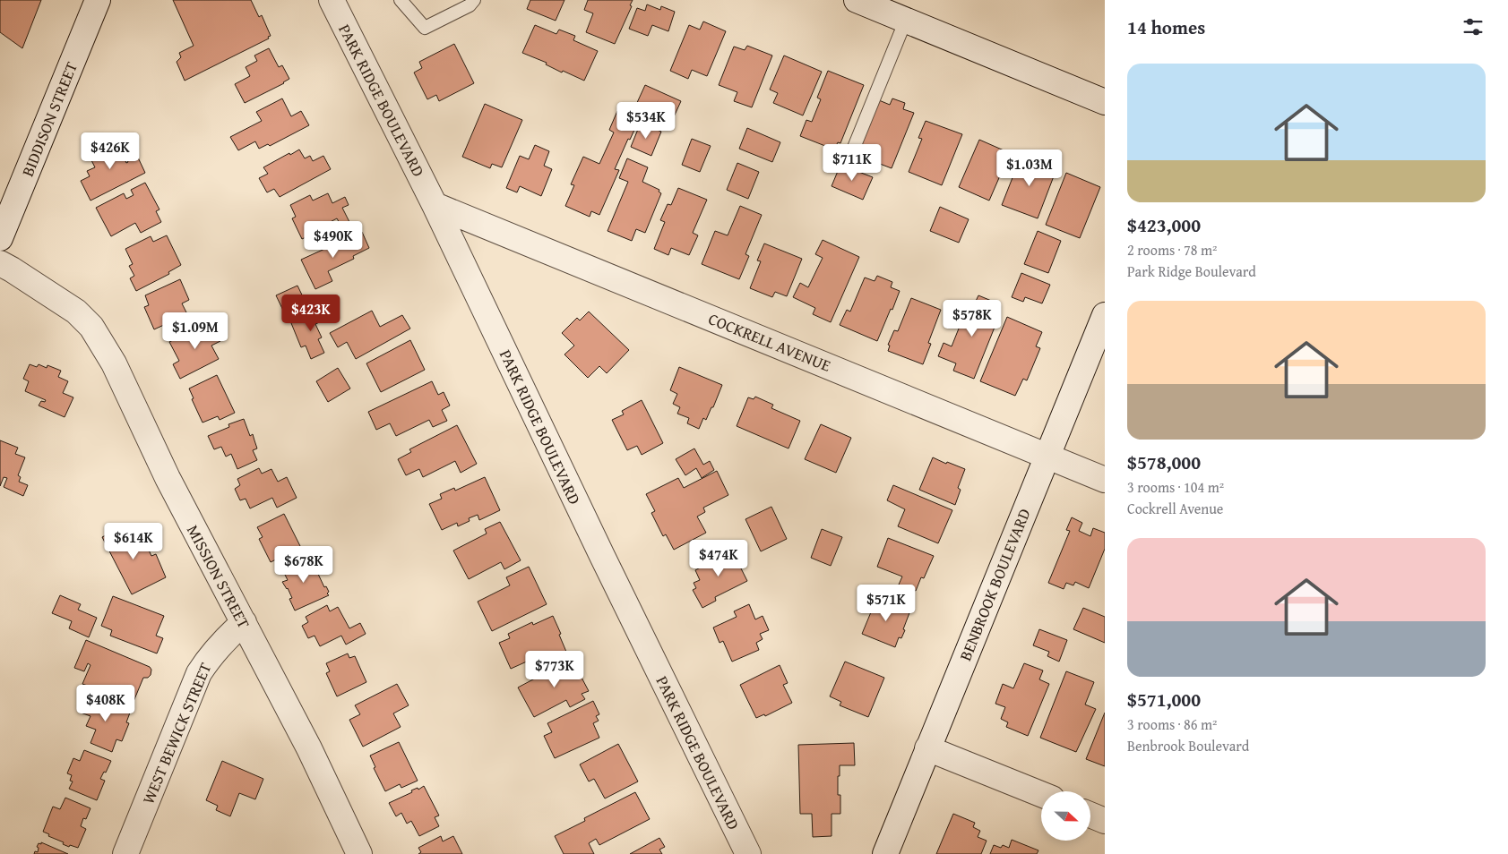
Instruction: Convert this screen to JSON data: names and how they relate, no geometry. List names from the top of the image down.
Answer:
{
  "streets": {
    "street": [
      "PARK RIDGE BOULEVARD",
      "BIDDISON STREET",
      "COCKRELL AVENUE",
      "MISSION STREET",
      "BENBROOK BOULEVARD",
      "WEST BEWICK STREET"
    ]
  },
  "crossings": [
    ["PARK RIDGE BOULEVARD", "COCKRELL AVENUE"],
    ["COCKRELL AVENUE", "BENBROOK BOULEVARD"],
    ["MISSION STREET", "WEST BEWICK STREET"]
  ],
  "north": "right",
  "page": {
    "heading": "14 homes",
    "list": [
      {
        "name": "$423,000",
        "note": "2 rooms · 78 m² · Park Ridge Boulevard"
      },
      {
        "name": "$578,000",
        "note": "3 rooms · 104 m² · Cockrell Avenue"
      },
      {
        "name": "$571,000",
        "note": "3 rooms · 86 m² · Benbrook Boulevard"
      }
    ],
    "price": [
      "$534K",
      "$426K",
      "$711K",
      "$1.03M",
      "$490K",
      "$423K",
      "$578K",
      "$1.09M",
      "$614K",
      "$474K",
      "$678K",
      "$571K",
      "$773K",
      "$408K"
    ]
  }
}
